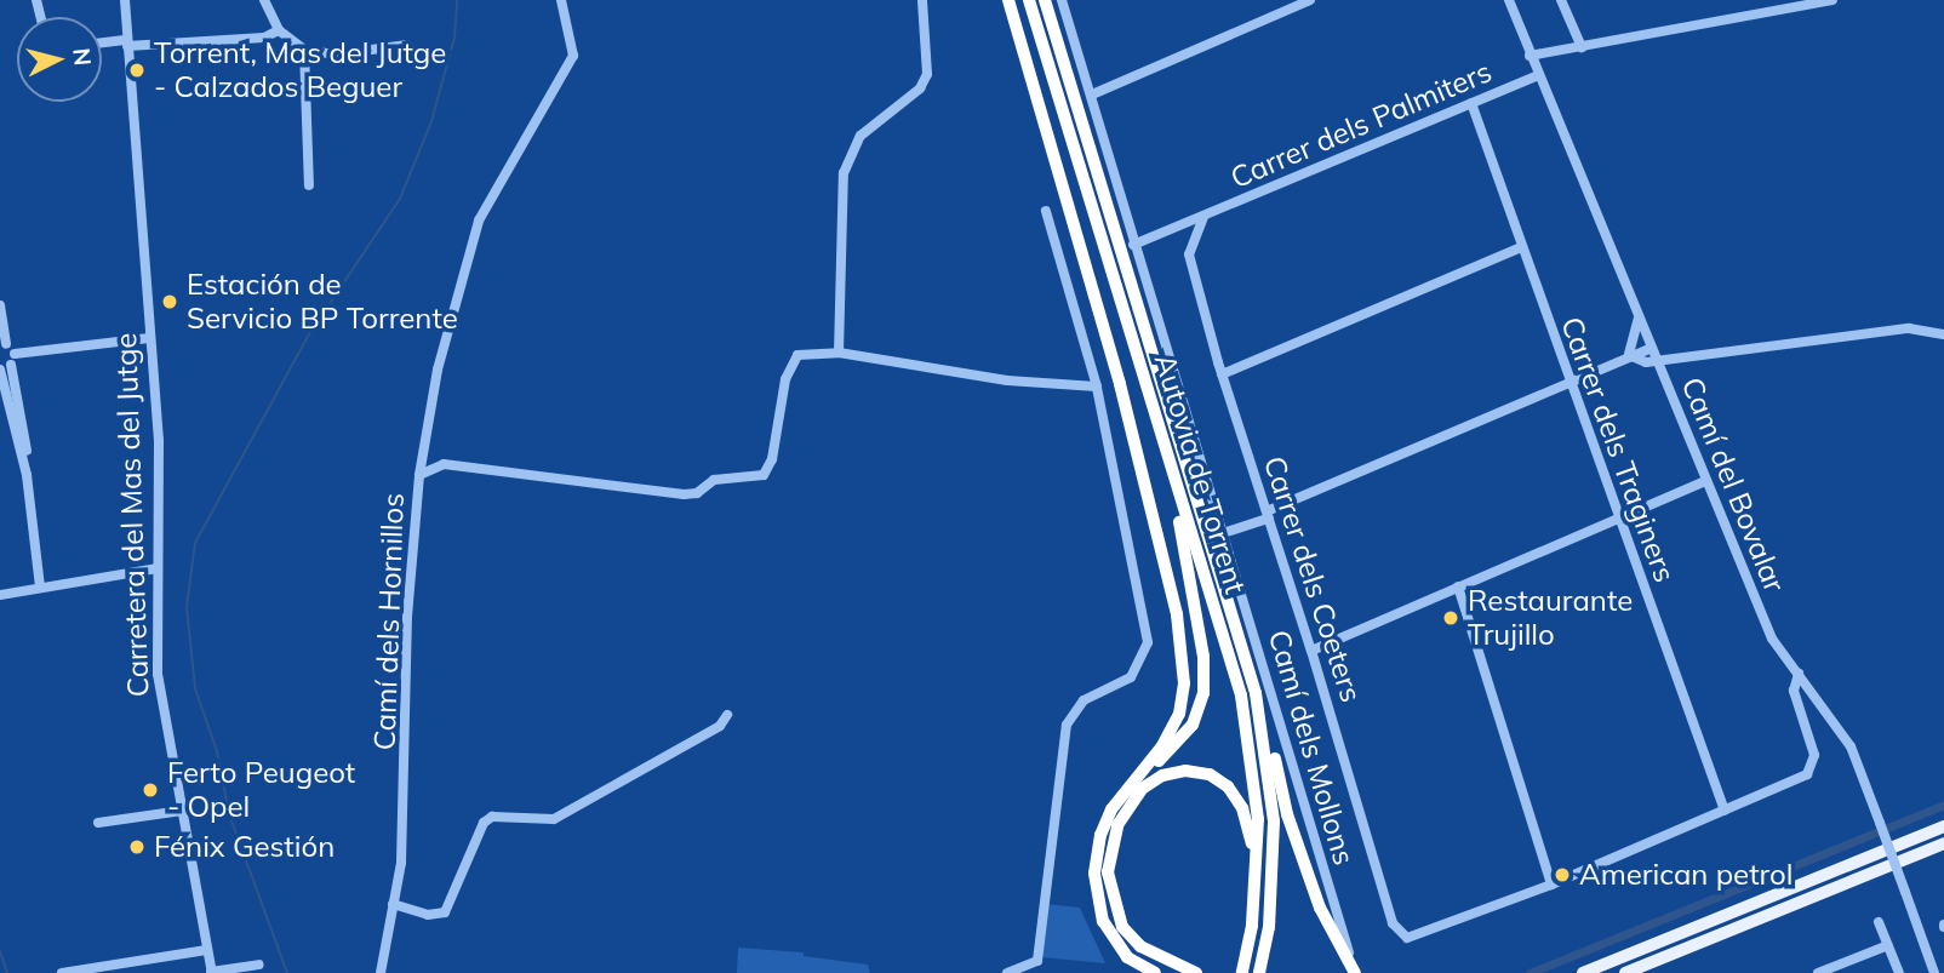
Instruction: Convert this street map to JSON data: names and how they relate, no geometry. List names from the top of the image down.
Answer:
{
  "streets": {
    "highway": ["Autovia de Torrent"],
    "street": [
      "Carrer dels Palmiters",
      "Carrer dels Traginers",
      "Camí del Bovalar",
      "Carretera del Mas del Jutge",
      "Carrer dels Coeters",
      "Camí dels Hornillos",
      "Camí dels Mollons"
    ]
  },
  "crossings": [
    ["Carrer dels Palmiters", "Carrer dels Traginers"],
    ["Carrer dels Palmiters", "Camí del Bovalar"],
    ["Carrer dels Palmiters", "Carrer dels Coeters"],
    ["Carrer dels Palmiters", "Camí dels Mollons"]
  ],
  "places": [
    "Torrent, Mas del Jutge - Calzados Beguer",
    "Estación de Servicio BP Torrente",
    "Restaurante Trujillo",
    "Ferto Peugeot - Opel",
    "Fénix Gestión",
    "American petrol"
  ],
  "north": "right"
}
